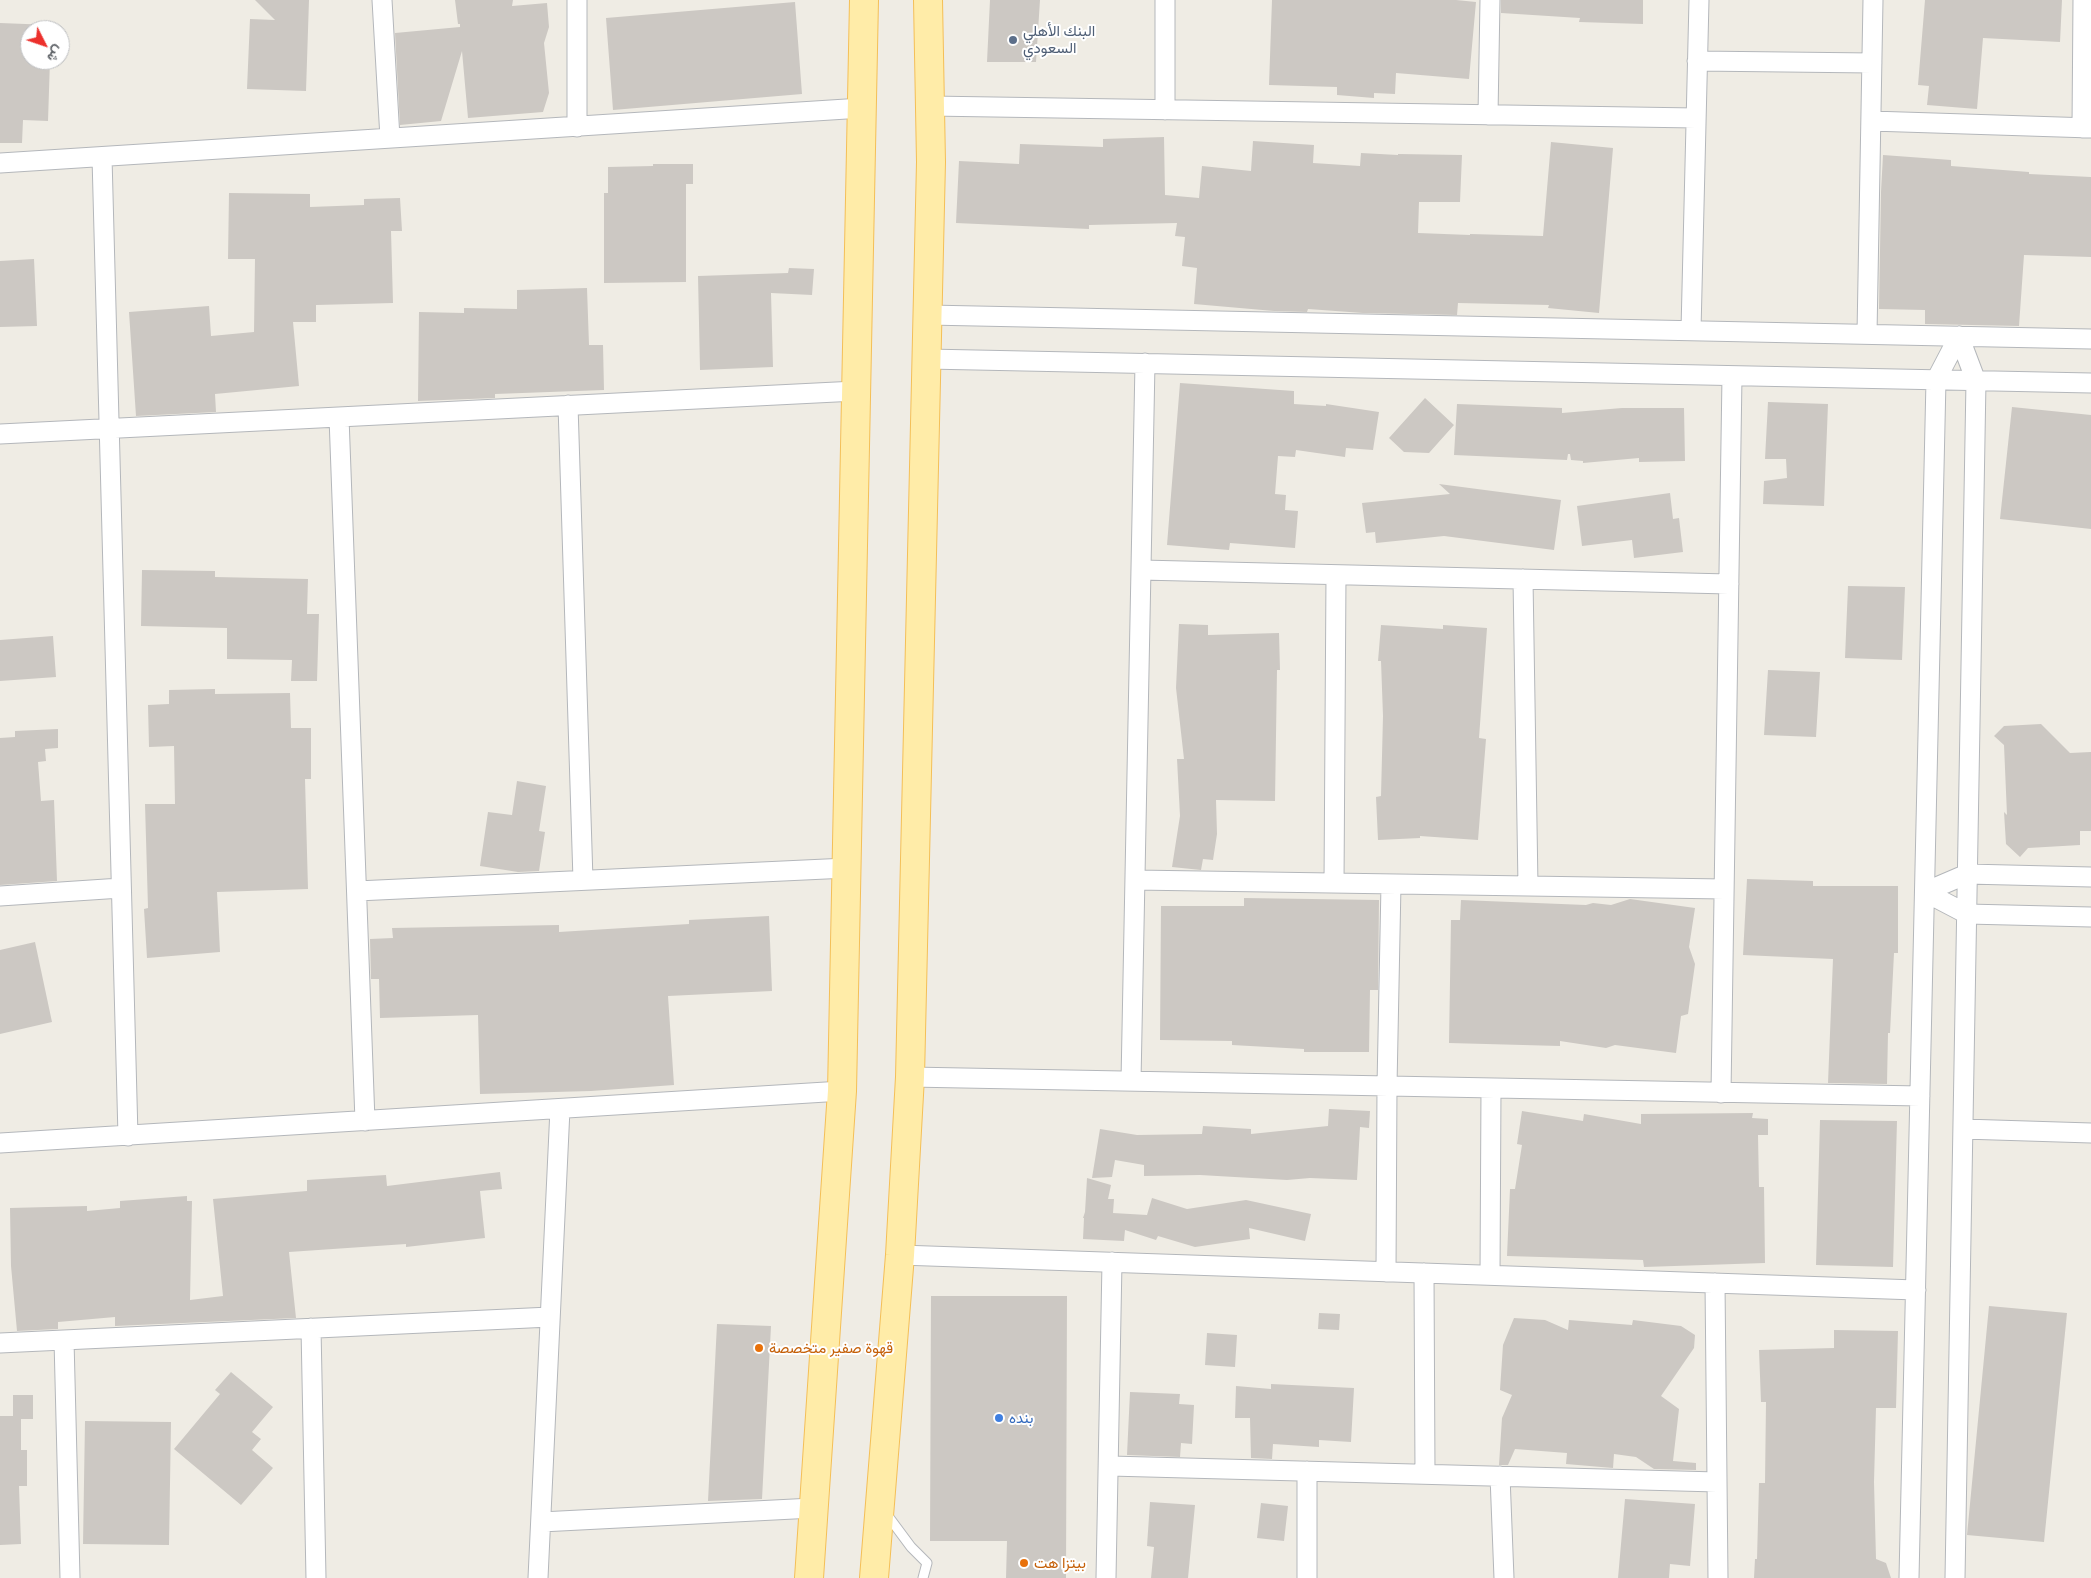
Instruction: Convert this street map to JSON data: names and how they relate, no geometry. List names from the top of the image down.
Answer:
{
  "places": [
    "البنك الأهلي السعودي",
    "قهوة صفير متخصصة",
    "بنده",
    "بيتزا هت"
  ],
  "north": "bottom right"
}
